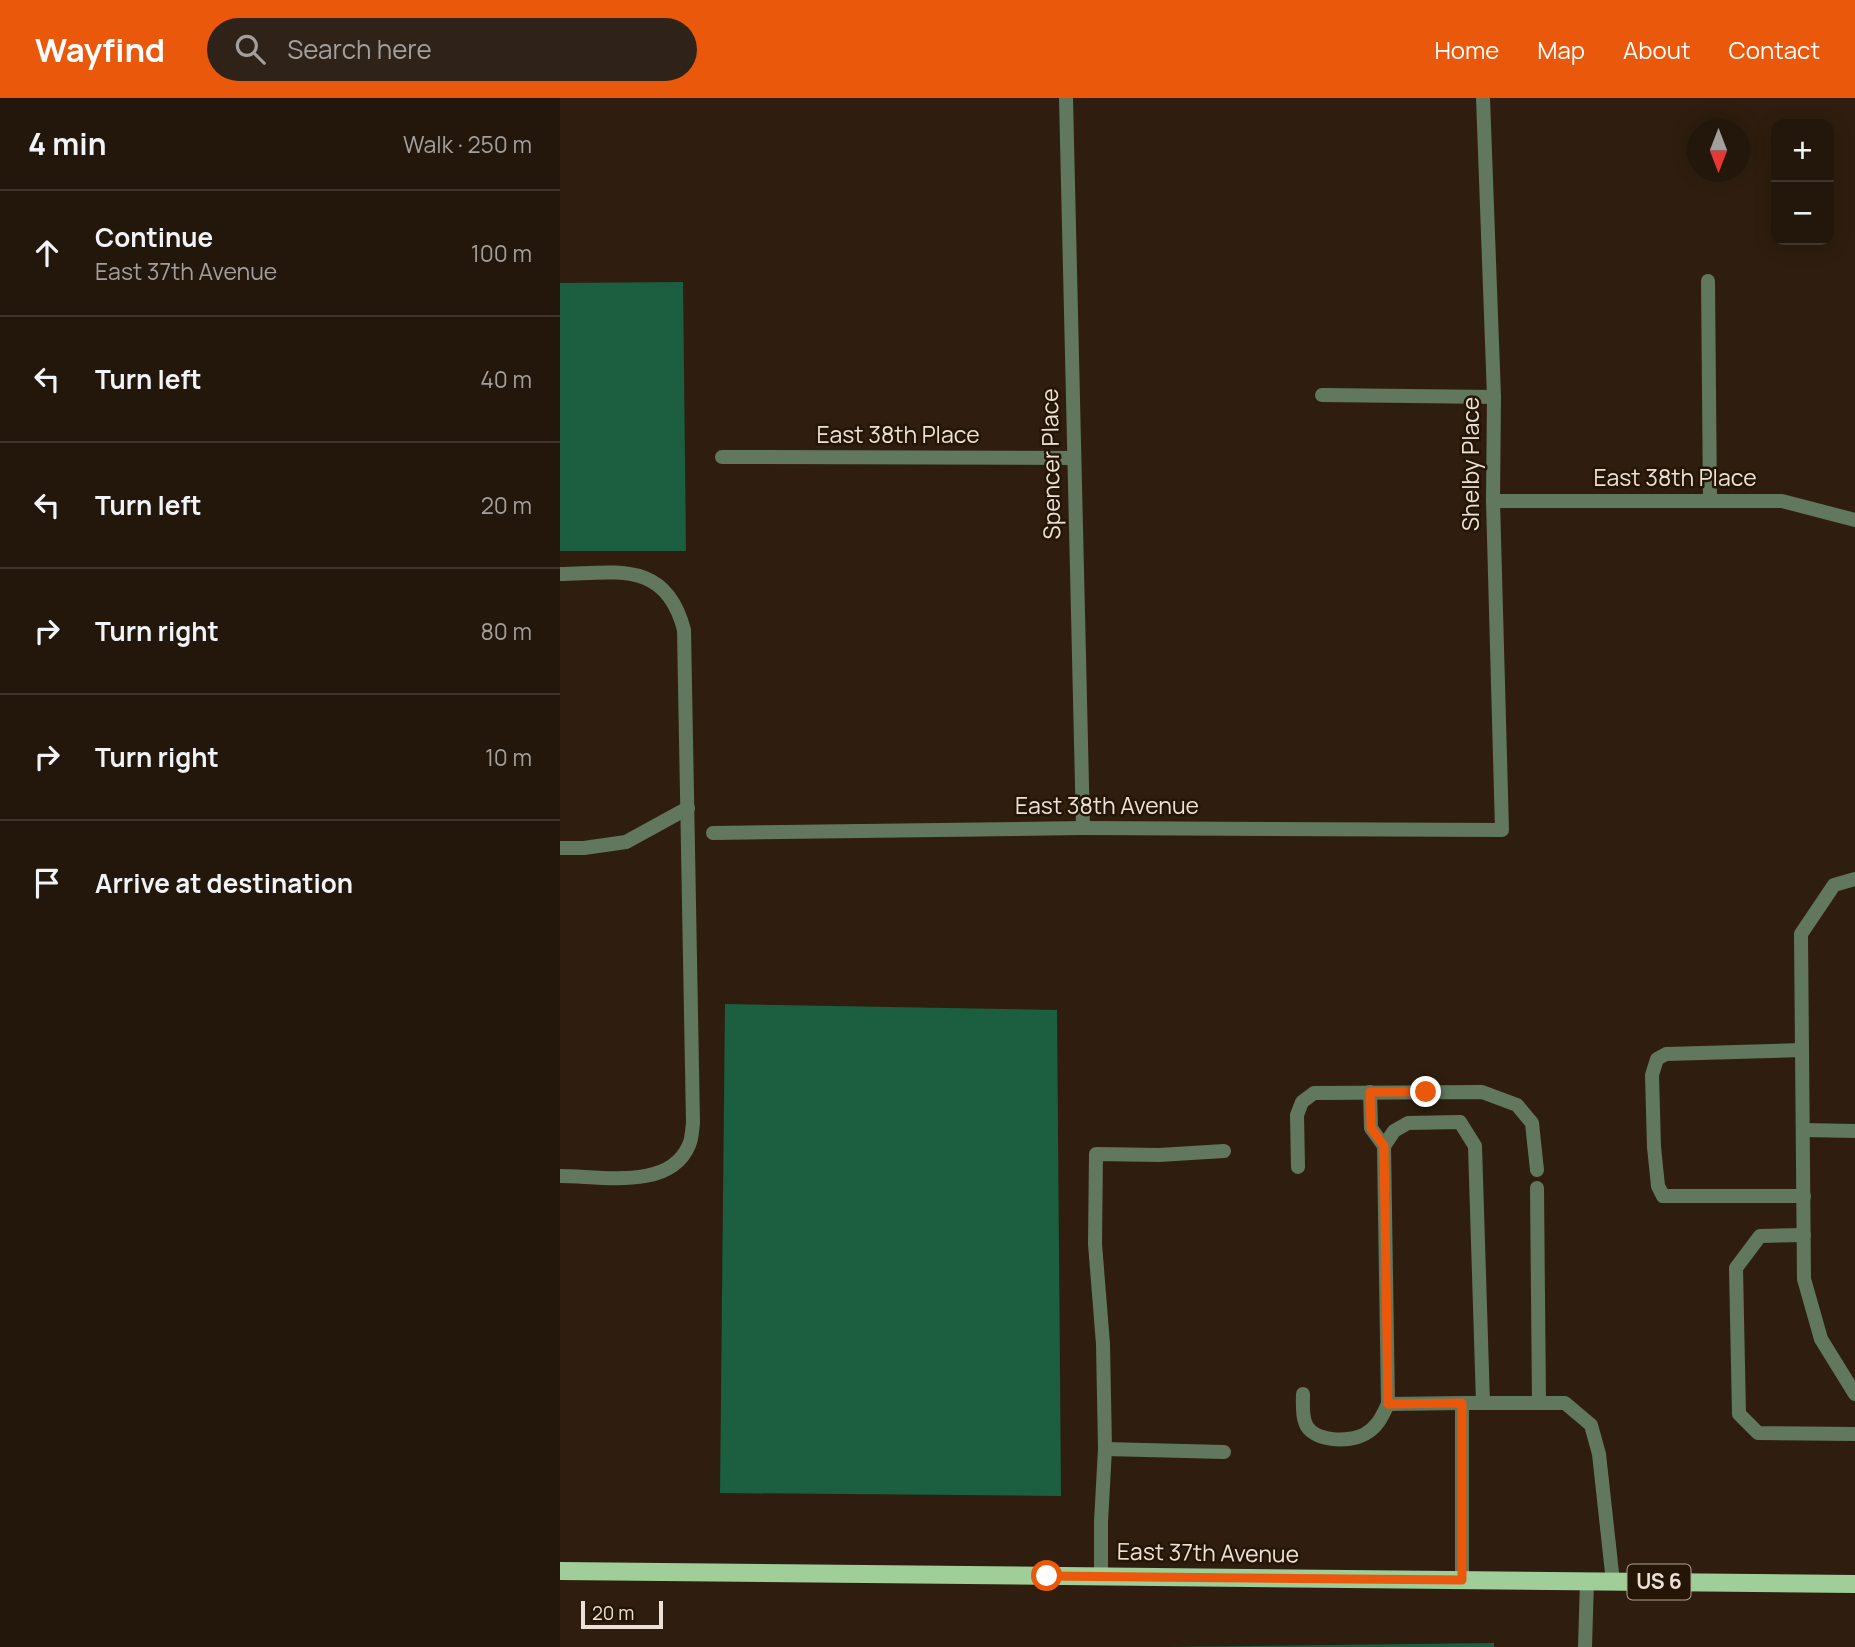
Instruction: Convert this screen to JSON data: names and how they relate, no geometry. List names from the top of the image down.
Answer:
{
  "streets": {
    "main road": ["East 37th Avenue", "US 6"],
    "street": [
      "East 38th Place",
      "Spencer Place",
      "Shelby Place",
      "East 38th Avenue"
    ]
  },
  "crossings": [
    ["East 38th Place", "Spencer Place"],
    ["East 38th Place", "Shelby Place"],
    ["Spencer Place", "East 38th Avenue"],
    ["Shelby Place", "East 38th Avenue"]
  ],
  "scale_bar": "20 m",
  "north": "bottom",
  "page": {
    "header": "Wayfind",
    "search": "Search here",
    "nav": [
      "Home",
      "Map",
      "About",
      "Contact"
    ],
    "heading": ["4 min", "Walk · 250 m"],
    "map_buttons": ["+", "−"],
    "list": [
      ["Continue", "East 37th Avenue", "100 m"],
      ["Turn left", "40 m"],
      ["Turn left", "20 m"],
      ["Turn right", "80 m"],
      ["Turn right", "10 m"],
      "Arrive at destination"
    ],
    "scale": "20 m"
  }
}
